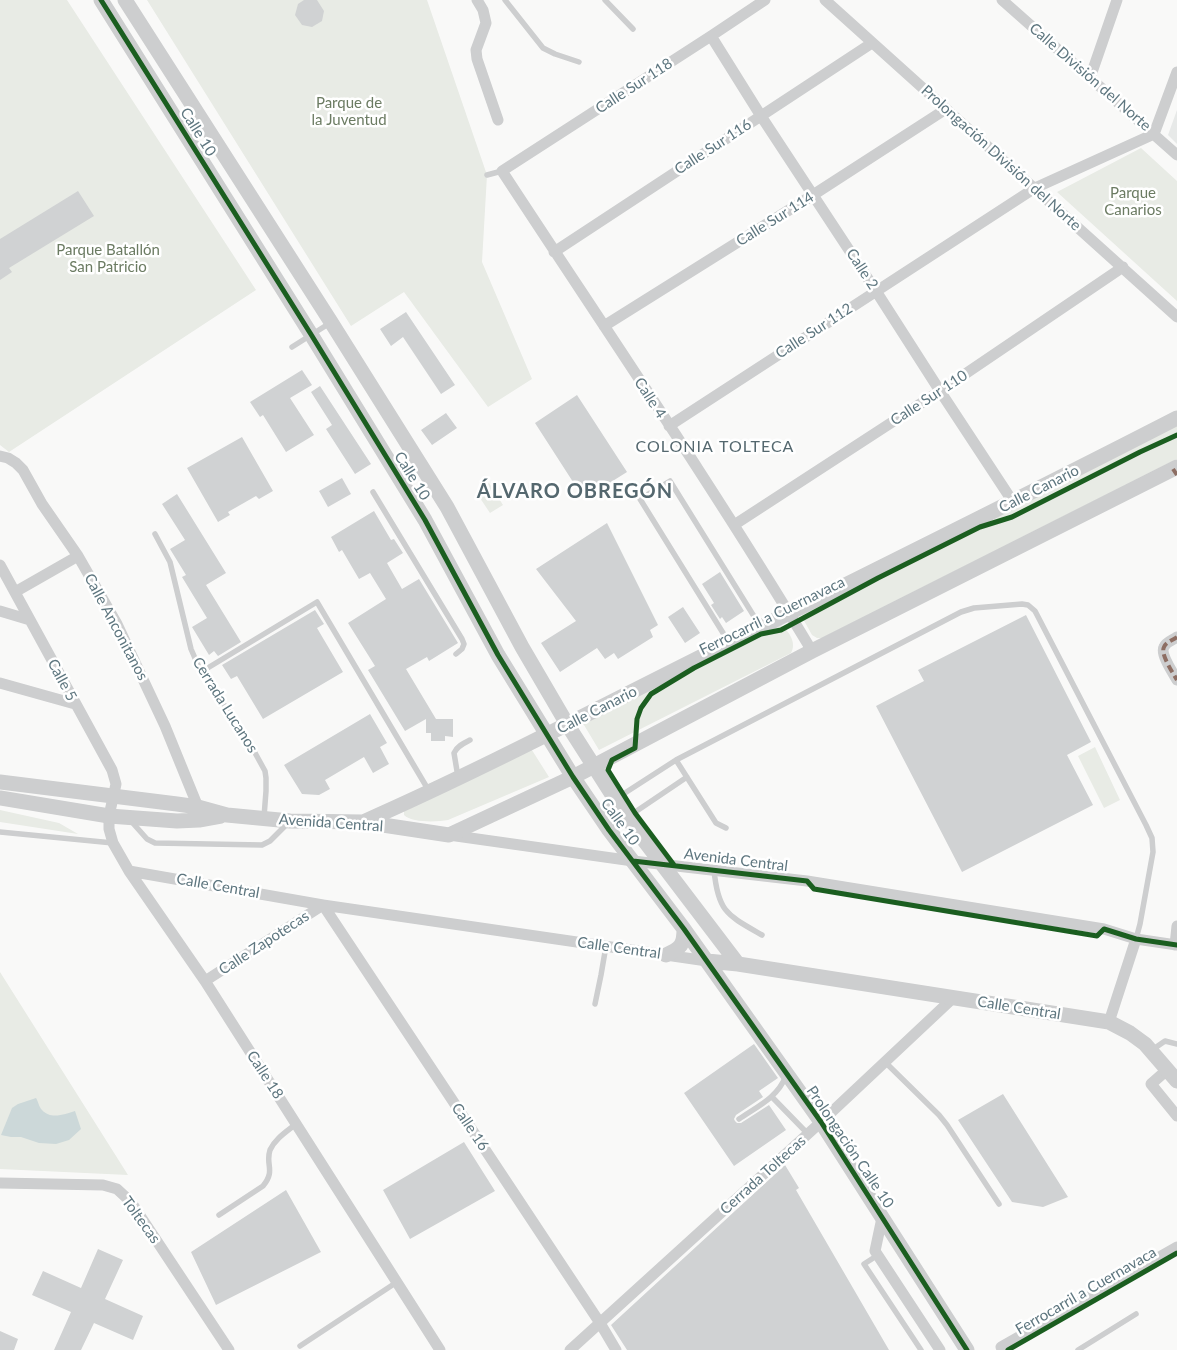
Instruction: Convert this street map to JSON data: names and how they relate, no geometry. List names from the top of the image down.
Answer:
{
  "streets": {
    "street": [
      "Calle División del Norte",
      "Calle Sur 118",
      "Calle 10",
      "Calle Sur 116",
      "Prolongación División del Norte",
      "Calle Sur 114",
      "Calle 2",
      "Calle Sur 112",
      "Calle 4",
      "Calle Sur 110",
      "Calle Canario",
      "Calle Anconitanos",
      "Calle 5",
      "Avenida Central",
      "Calle Central",
      "Calle Zapotecas",
      "Calle 18",
      "Calle 16",
      "Prolongación Calle 10",
      "Cerrada Toltecas",
      "Toltecas"
    ],
    "lane": ["Cerrada Lucanos"],
    "cycle path": ["Ferrocarril a Cuernavaca"]
  },
  "crossings": [
    ["Calle División del Norte", "Calle Sur 112"],
    ["Calle Sur 118", "Calle 2"],
    ["Calle Sur 118", "Calle 4"],
    ["Calle 10", "Calle Canario"],
    ["Calle 10", "Avenida Central"],
    ["Calle 10", "Calle Central"],
    ["Calle 10", "Prolongación Calle 10"],
    ["Calle Sur 116", "Prolongación División del Norte"],
    ["Calle Sur 116", "Calle 2"],
    ["Calle Sur 116", "Calle 4"],
    ["Prolongación División del Norte", "Calle Sur 114"],
    ["Prolongación División del Norte", "Calle Sur 112"],
    ["Prolongación División del Norte", "Calle Sur 110"],
    ["Calle Sur 114", "Calle 2"],
    ["Calle Sur 114", "Calle 4"],
    ["Calle 2", "Calle Sur 112"],
    ["Calle 2", "Calle Sur 110"],
    ["Calle 2", "Calle Canario"],
    ["Calle Sur 112", "Calle 4"],
    ["Calle 4", "Calle Sur 110"],
    ["Calle 4", "Calle Canario"],
    ["Calle Canario", "Avenida Central"],
    ["Calle Anconitanos", "Avenida Central"],
    ["Calle 5", "Avenida Central"],
    ["Calle 5", "Calle 18"],
    ["Cerrada Lucanos", "Avenida Central"],
    ["Avenida Central", "Calle 18"],
    ["Calle Central", "Calle Zapotecas"],
    ["Calle Central", "Calle 18"],
    ["Calle Central", "Calle 16"],
    ["Calle Central", "Prolongación Calle 10"],
    ["Calle Central", "Cerrada Toltecas"],
    ["Calle Zapotecas", "Calle 18"],
    ["Calle Zapotecas", "Calle 16"],
    ["Calle 16", "Cerrada Toltecas"],
    ["Prolongación Calle 10", "Cerrada Toltecas"]
  ],
  "districts": ["COLONIA TOLTECA", "ÁLVARO OBREGÓN"],
  "parks": ["Parque de la Juventud", "Parque Canarios", "Parque Batallón San Patricio"]
}
